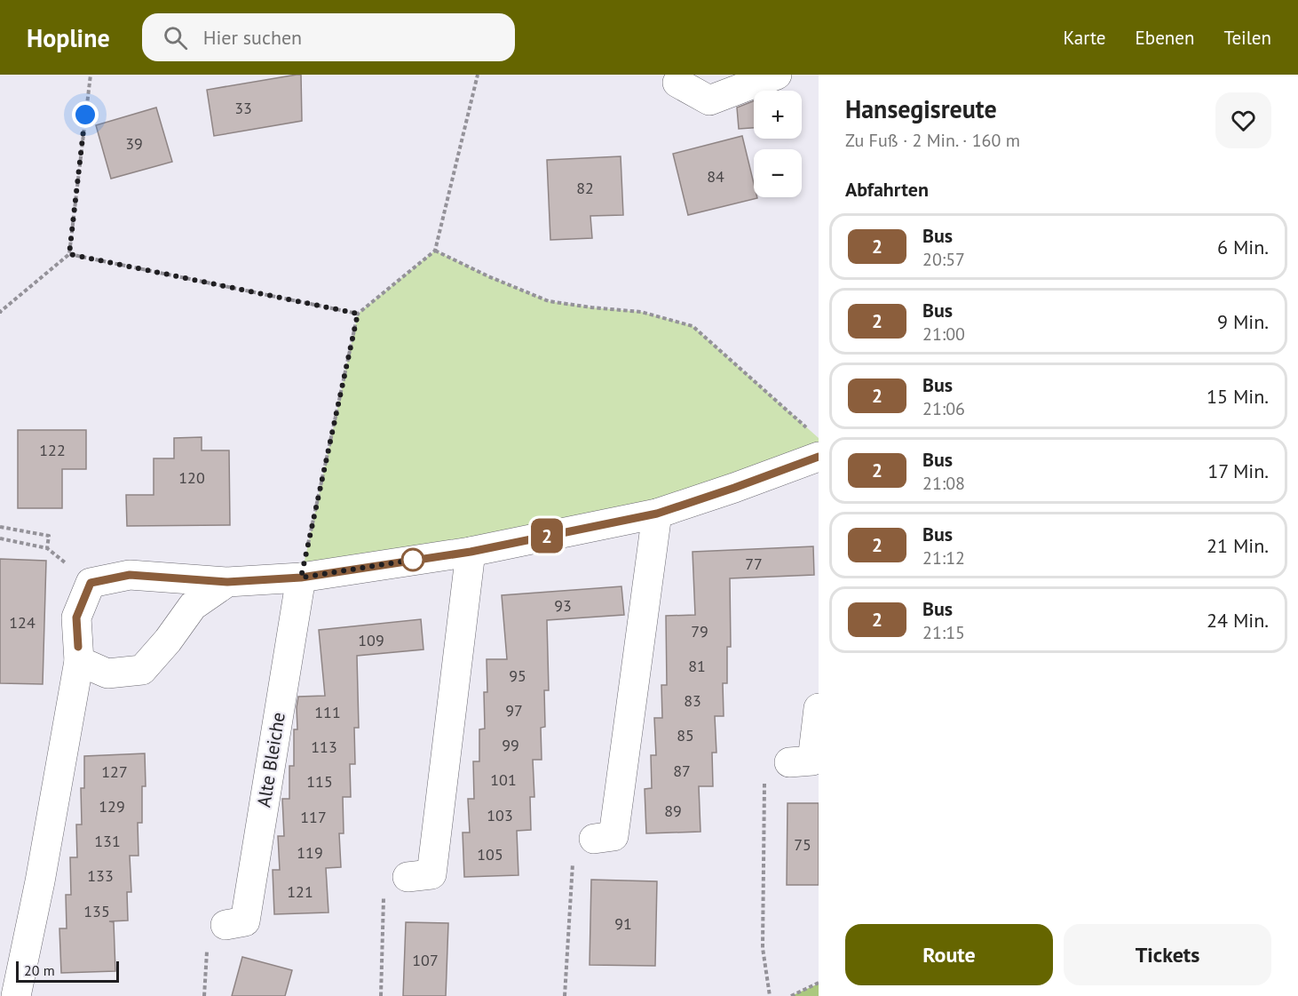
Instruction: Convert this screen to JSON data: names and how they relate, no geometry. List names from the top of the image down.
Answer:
{
  "streets": {
    "street": ["Alte Bleiche"]
  },
  "lines": ["bus line 2"],
  "house_numbers": [
    "33",
    "39",
    "84",
    "82",
    "122",
    "120",
    "77",
    "93",
    "124",
    "79",
    "109",
    "81",
    "95",
    "83",
    "97",
    "111",
    "85",
    "99",
    "113",
    "87",
    "127",
    "101",
    "115",
    "129",
    "89",
    "103",
    "117",
    "131",
    "75",
    "119",
    "105",
    "133",
    "121",
    "135",
    "91",
    "107"
  ],
  "scale_bar": "20 m",
  "page": {
    "header": "Hopline",
    "search": "Hier suchen",
    "nav": ["Karte", "Ebenen", "Teilen"],
    "on_map": "2",
    "heading": [
      ["Hansegisreute", "Zu Fuß · 2 Min. · 160 m"],
      "Abfahrten"
    ],
    "map_buttons": ["+", "−"],
    "list": [
      {
        "mark": "2",
        "name": "Bus",
        "note": "20:57",
        "value": "6 Min."
      },
      {
        "mark": "2",
        "name": "Bus",
        "note": "21:00",
        "value": "9 Min."
      },
      {
        "mark": "2",
        "name": "Bus",
        "note": "21:06",
        "value": "15 Min."
      },
      {
        "mark": "2",
        "name": "Bus",
        "note": "21:08",
        "value": "17 Min."
      },
      {
        "mark": "2",
        "name": "Bus",
        "note": "21:12",
        "value": "21 Min."
      },
      {
        "mark": "2",
        "name": "Bus",
        "note": "21:15",
        "value": "24 Min."
      }
    ],
    "buttons": ["Route", "Tickets"],
    "scale": "20 m"
  }
}
